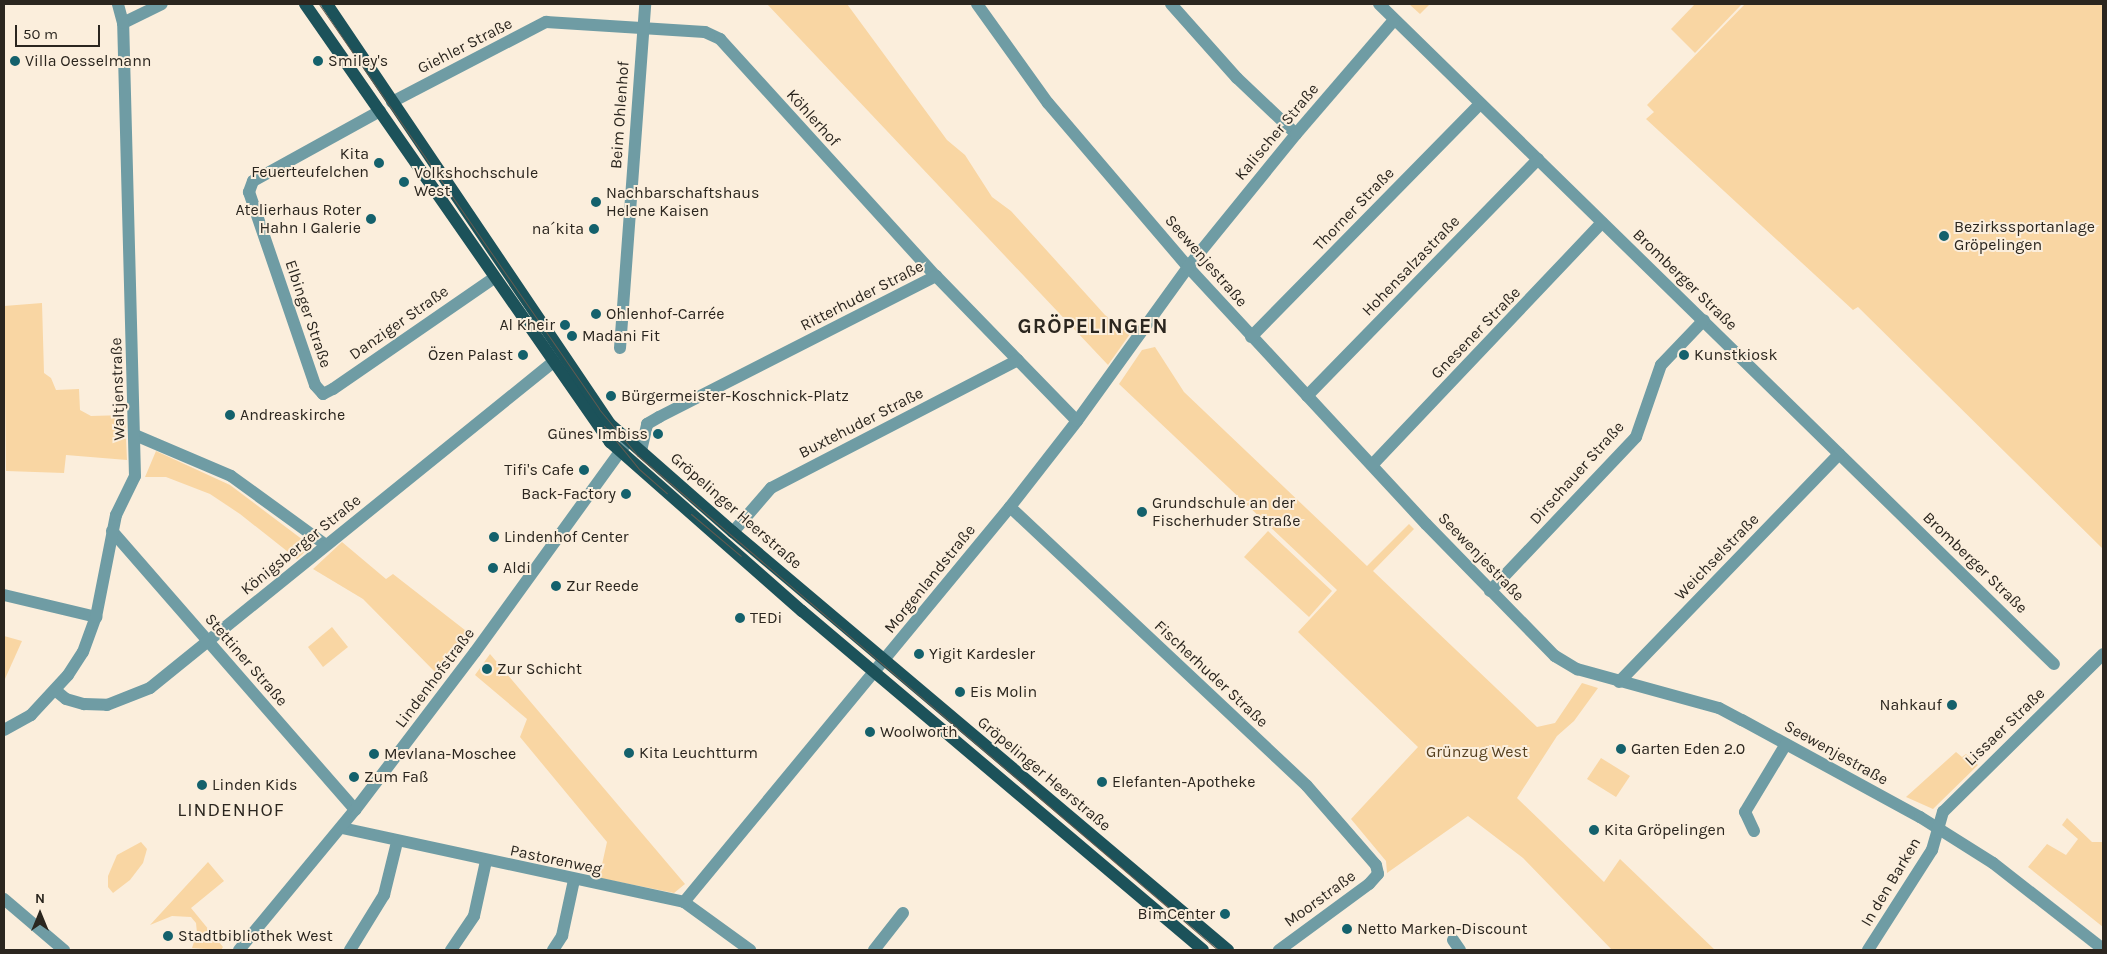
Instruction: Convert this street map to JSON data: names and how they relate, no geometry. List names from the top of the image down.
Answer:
{
  "streets": {
    "main road": ["Gröpelinger Heerstraße"],
    "street": [
      "Giehler Straße",
      "Beim Ohlenhof",
      "Köhlerhof",
      "Kalischer Straße",
      "Thorner Straße",
      "Seewenjestraße",
      "Hohensalzastraße",
      "Bromberger Straße",
      "Ritterhuder Straße",
      "Elbinger Straße",
      "Danziger Straße",
      "Gnesener Straße",
      "Waltjenstraße",
      "Buxtehuder Straße",
      "Dirschauer Straße",
      "Königsberger Straße",
      "Weichselstraße",
      "Morgenlandstraße",
      "Stettiner Straße",
      "Fischerhuder Straße",
      "Lindenhofstraße",
      "Lissaer Straße",
      "Pastorenweg",
      "In den Barken",
      "Moorstraße"
    ]
  },
  "crossings": [
    ["Giehler Straße", "Beim Ohlenhof"],
    ["Giehler Straße", "Köhlerhof"],
    ["Giehler Straße", "Gröpelinger Heerstraße"],
    ["Beim Ohlenhof", "Köhlerhof"],
    ["Köhlerhof", "Ritterhuder Straße"],
    ["Kalischer Straße", "Seewenjestraße"],
    ["Kalischer Straße", "Bromberger Straße"],
    ["Kalischer Straße", "Morgenlandstraße"],
    ["Thorner Straße", "Seewenjestraße"],
    ["Thorner Straße", "Bromberger Straße"],
    ["Seewenjestraße", "Hohensalzastraße"],
    ["Seewenjestraße", "Gnesener Straße"],
    ["Seewenjestraße", "Dirschauer Straße"],
    ["Seewenjestraße", "Weichselstraße"],
    ["Seewenjestraße", "Morgenlandstraße"],
    ["Seewenjestraße", "Lissaer Straße"],
    ["Seewenjestraße", "In den Barken"],
    ["Hohensalzastraße", "Bromberger Straße"],
    ["Bromberger Straße", "Gnesener Straße"],
    ["Bromberger Straße", "Dirschauer Straße"],
    ["Bromberger Straße", "Weichselstraße"],
    ["Ritterhuder Straße", "Buxtehuder Straße"],
    ["Ritterhuder Straße", "Gröpelinger Heerstraße"],
    ["Ritterhuder Straße", "Morgenlandstraße"],
    ["Elbinger Straße", "Danziger Straße"],
    ["Elbinger Straße", "Gröpelinger Heerstraße"],
    ["Danziger Straße", "Gröpelinger Heerstraße"],
    ["Waltjenstraße", "Königsberger Straße"],
    ["Waltjenstraße", "Stettiner Straße"],
    ["Buxtehuder Straße", "Gröpelinger Heerstraße"],
    ["Gröpelinger Heerstraße", "Königsberger Straße"],
    ["Gröpelinger Heerstraße", "Morgenlandstraße"],
    ["Gröpelinger Heerstraße", "Lindenhofstraße"],
    ["Königsberger Straße", "Stettiner Straße"],
    ["Morgenlandstraße", "Fischerhuder Straße"],
    ["Morgenlandstraße", "Pastorenweg"],
    ["Stettiner Straße", "Lindenhofstraße"],
    ["Fischerhuder Straße", "Moorstraße"],
    ["Lindenhofstraße", "Pastorenweg"],
    ["Lissaer Straße", "In den Barken"]
  ],
  "districts": ["GRÖPELINGEN", "LINDENHOF"],
  "parks": ["Grünzug West"],
  "places": [
    "Villa Oesselmann",
    "Smiley's",
    "Kita Feuerteufelchen",
    "Volkshochschule West",
    "Nachbarschaftshaus Helene Kaisen",
    "Atelierhaus Roter Hahn I Galerie",
    "na´kita",
    "Bezirkssportanlage Gröpelingen",
    "Ohlenhof-Carrée",
    "Al Kheir",
    "Madani Fit",
    "Özen Palast",
    "Kunstkiosk",
    "Bürgermeister-Koschnick-Platz",
    "Andreaskirche",
    "Günes Imbiss",
    "Tifi's Cafe",
    "Back-Factory",
    "Grundschule an der Fischerhuder Straße",
    "Lindenhof Center",
    "Aldi",
    "Zur Reede",
    "TEDi",
    "Yigit Kardesler",
    "Zur Schicht",
    "Eis Molin",
    "Nahkauf",
    "Woolworth",
    "Garten Eden 2.0",
    "Kita Leuchtturm",
    "Mevlana-Moschee",
    "Zum Faß",
    "Elefanten-Apotheke",
    "Linden Kids",
    "Kita Gröpelingen",
    "BimCenter",
    "Netto Marken-Discount",
    "Stadtbibliothek West"
  ],
  "scale_bar": "50 m",
  "north": "top"
}
